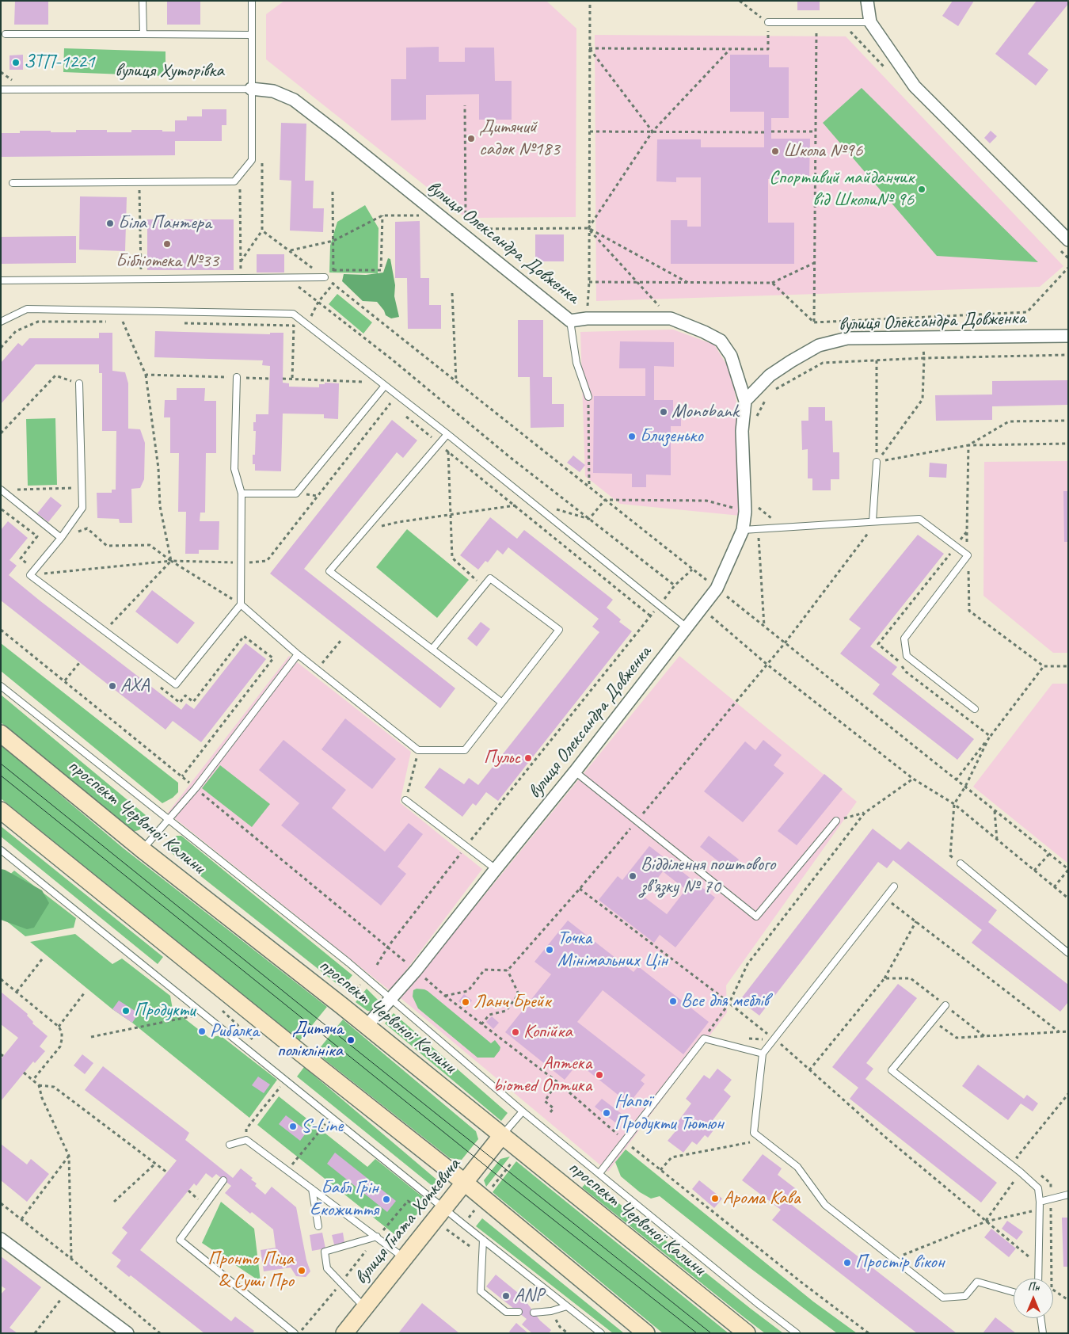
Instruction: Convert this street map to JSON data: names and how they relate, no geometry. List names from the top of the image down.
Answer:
{
  "streets": {
    "main road": ["проспект Червоної Калини", "вулиця Гната Хоткевича"],
    "street": ["вулиця Олександра Довженка"],
    "lane": ["вулиця Хуторівка"]
  },
  "crossings": [
    ["вулиця Хуторівка", "вулиця Олександра Довженка"],
    ["вулиця Олександра Довженка", "проспект Червоної Калини"],
    ["проспект Червоної Калини", "вулиця Гната Хоткевича"]
  ],
  "places": [
    "ЗТП-1221",
    "Дитячий садок №183",
    "Школа №96",
    "Спортивий майданчик від Школи№ 96",
    "Біла Пантера",
    "Бібліотека №33",
    "Monobank",
    "Близенько",
    "AXA",
    "Пульс",
    "Відділення поштового зв’язку № 70",
    "Точка Мінімальних Цін",
    "Все для меблів",
    "Ланч Брейк",
    "Продукти",
    "Рибалка",
    "Копійка",
    "Дитяча поліклініка",
    "Аптека biomed Оптика",
    "Напої Продукти Тютюн",
    "S-Line",
    "Арома Кава",
    "Бабл Грін Eкожиття",
    "Простір вікон",
    "Пронто Піца & Суші Про",
    "ANP"
  ],
  "north": "top"
}
